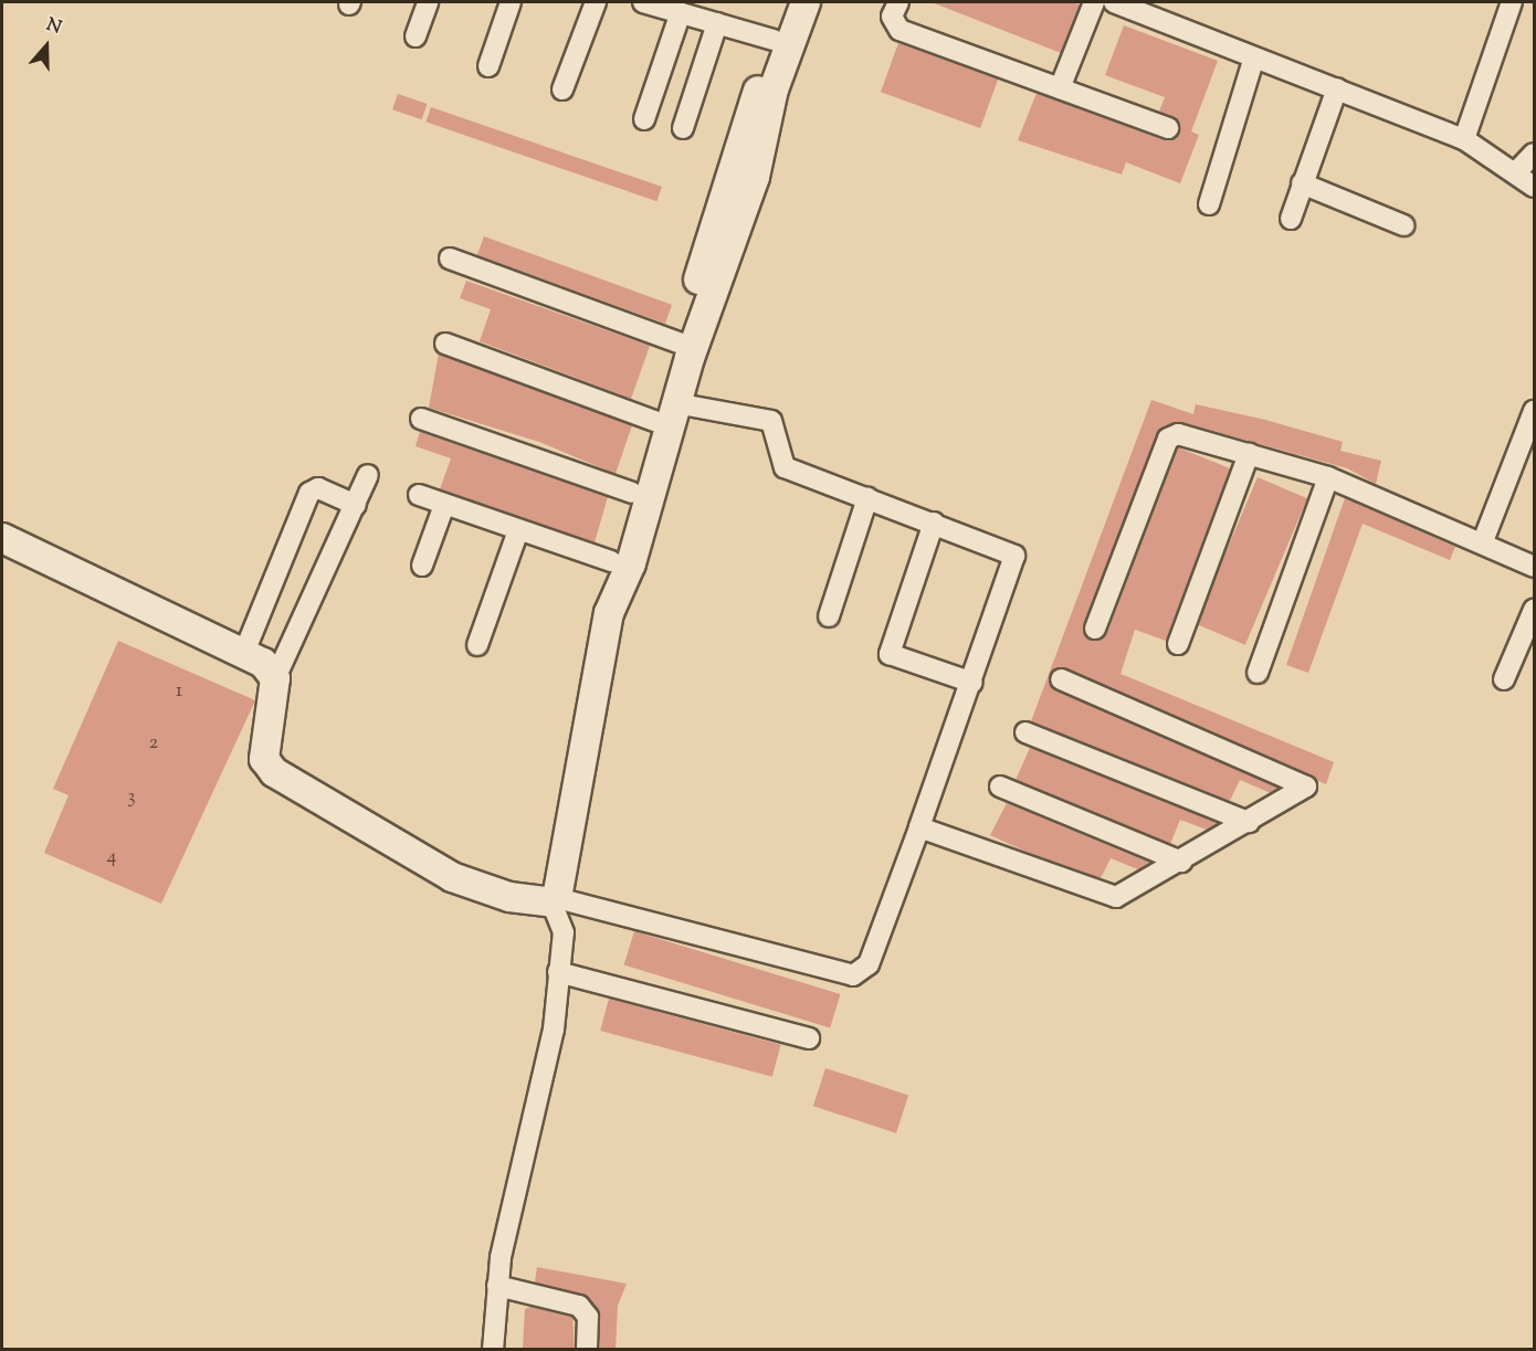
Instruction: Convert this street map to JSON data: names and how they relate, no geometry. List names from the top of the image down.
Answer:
{
  "house_numbers": [
    "1",
    "2",
    "3",
    "4"
  ],
  "north": "top"
}
